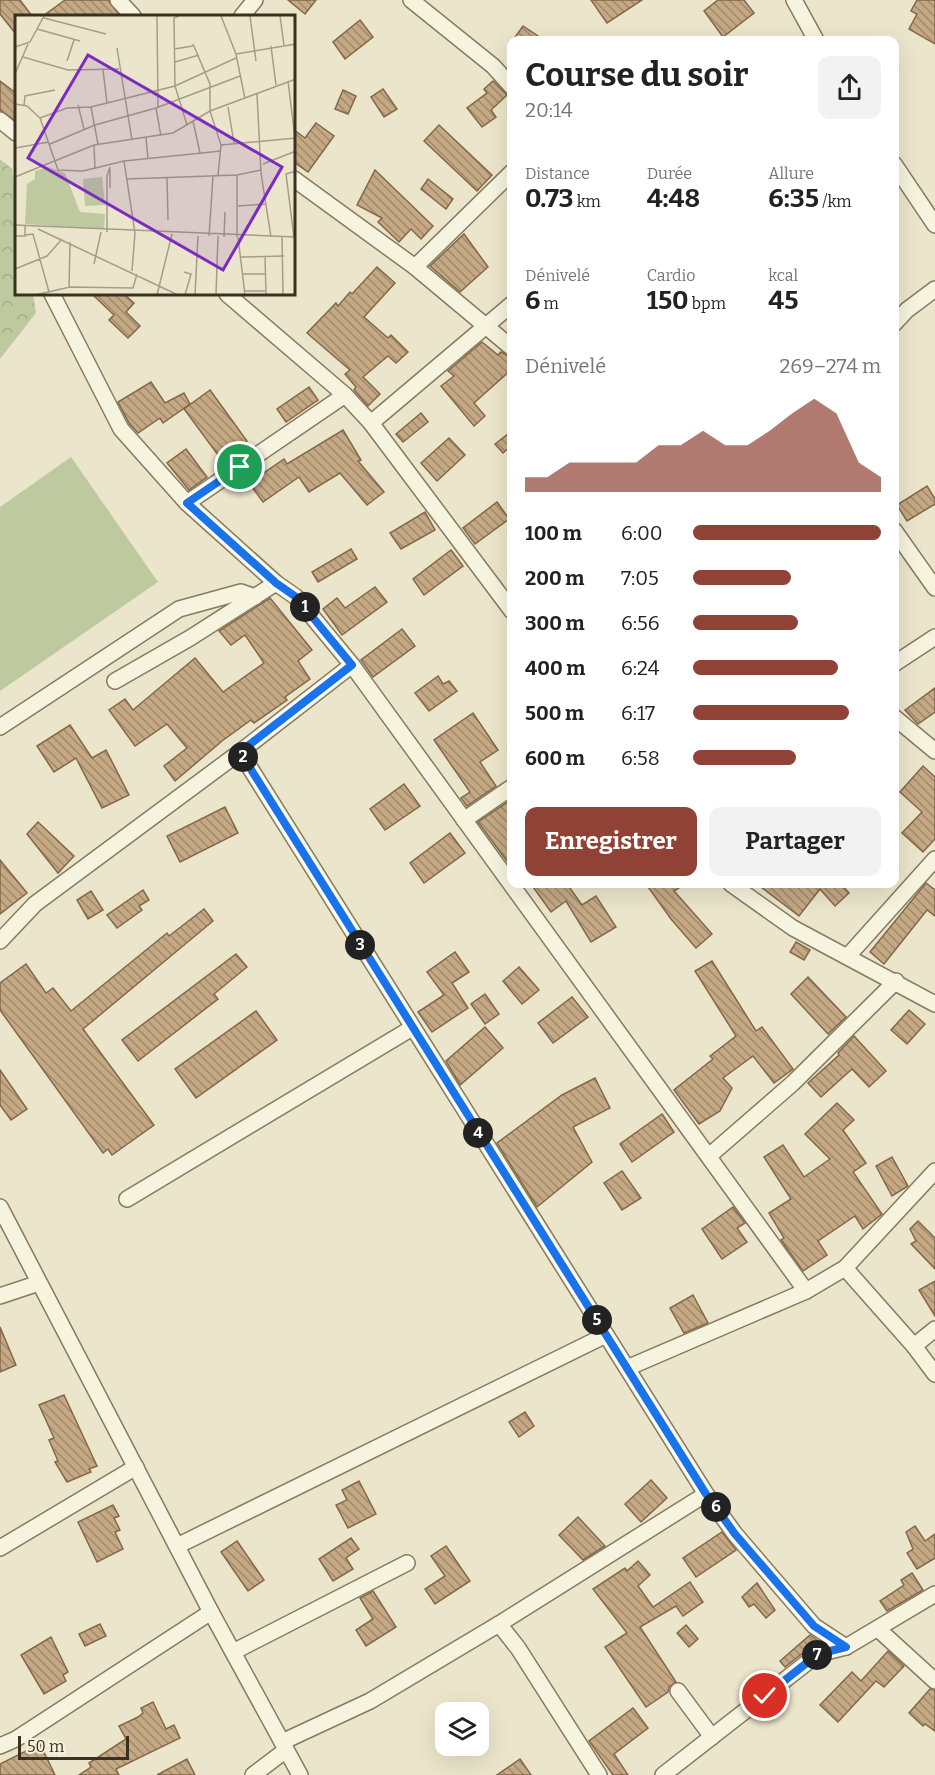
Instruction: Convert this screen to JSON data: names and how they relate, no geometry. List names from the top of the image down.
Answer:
{
  "scale_bar": "50 m",
  "page": {
    "heading": ["Course du soir", "20:14"],
    "stats": [
      ["Distance", "0.73 km"],
      ["Durée", "4:48"],
      ["Allure", "6:35 /km"],
      ["Dénivelé", "6 m"],
      ["Cardio", "150 bpm"],
      ["kcal", "45"]
    ],
    "chart": ["Dénivelé", "269–274 m"],
    "list": [
      {
        "name": "100 m",
        "note": "6:00"
      },
      {
        "name": "200 m",
        "note": "7:05"
      },
      {
        "name": "300 m",
        "note": "6:56"
      },
      {
        "name": "400 m",
        "note": "6:24"
      },
      {
        "name": "500 m",
        "note": "6:17"
      },
      {
        "name": "600 m",
        "note": "6:58"
      }
    ],
    "pins": [
      "1",
      "2",
      "3",
      "4",
      "5",
      "6",
      "7"
    ],
    "buttons": ["Enregistrer", "Partager"],
    "scale": "50 m"
  }
}
